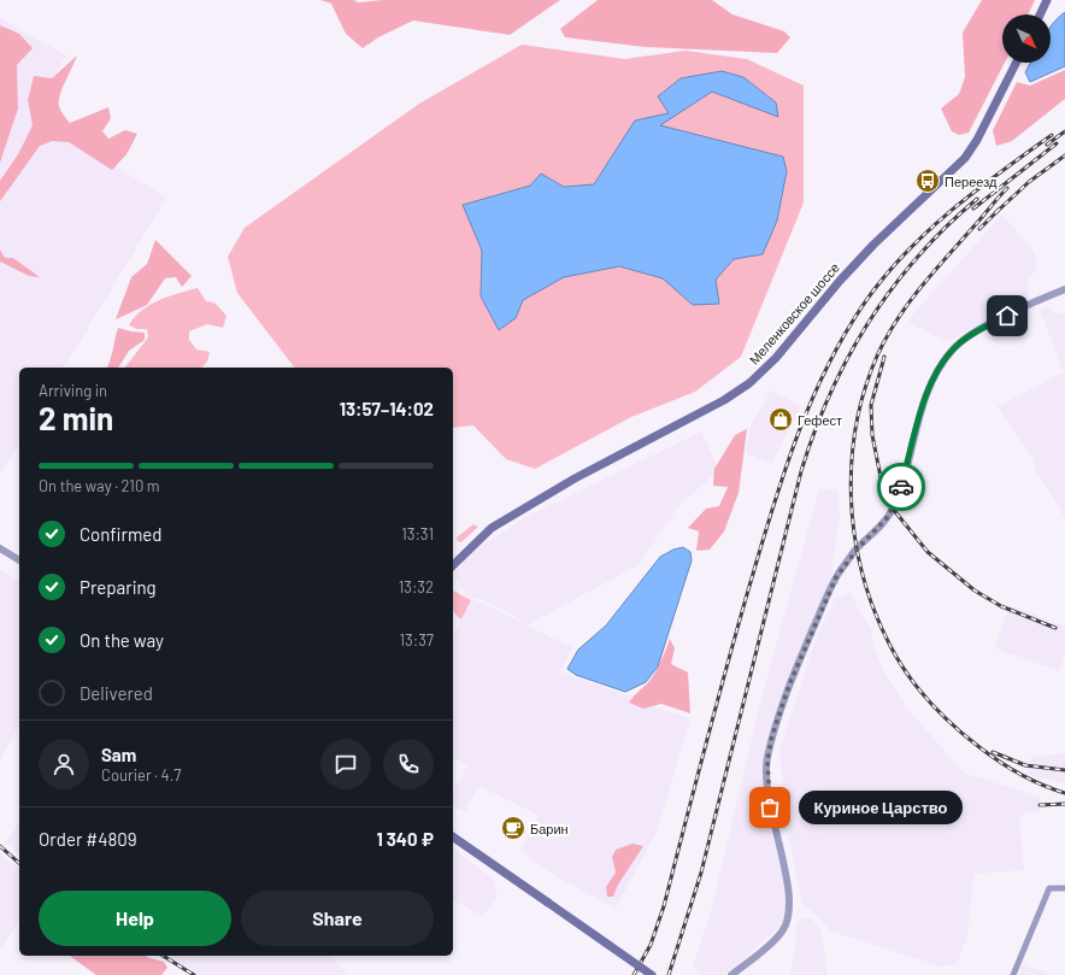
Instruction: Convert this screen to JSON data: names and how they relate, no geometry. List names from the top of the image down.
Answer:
{
  "streets": {
    "main road": ["Меленковское шоссе"]
  },
  "places": {
    "bus stop": ["Переезд"],
    "shop": ["Гефест"],
    "other": ["Куриное Царство"],
    "cafe": ["Барин"]
  },
  "north": "bottom right",
  "page": {
    "heading": ["2 min", "Arriving in", "13:57–14:02"],
    "panel": [
      "Sam",
      "Courier · 4.7",
      "Order #4809",
      "1 340 ₽"
    ],
    "bar": "On the way · 210 m",
    "list": [
      ["Confirmed", "13:31"],
      ["Preparing", "13:32"],
      ["On the way", "13:37"],
      "Delivered"
    ],
    "bubble": "Куриное Царство",
    "buttons": ["Help", "Share"]
  }
}
